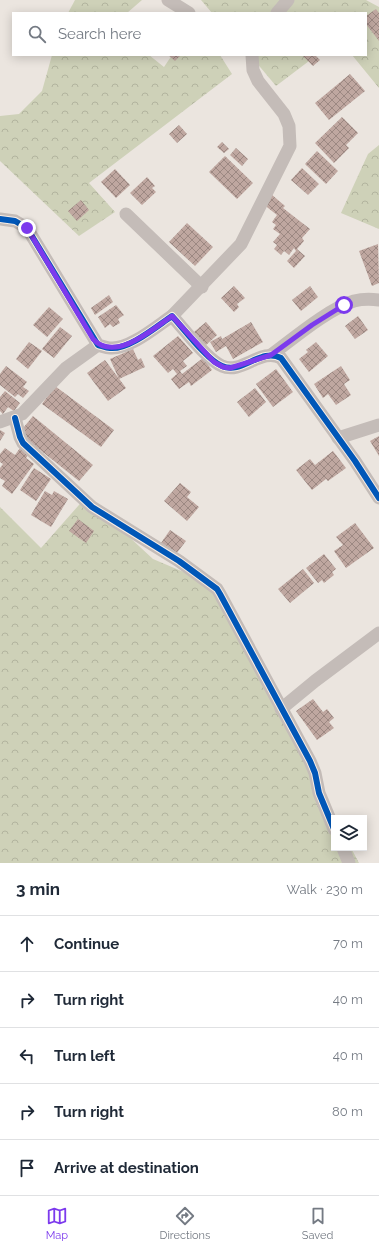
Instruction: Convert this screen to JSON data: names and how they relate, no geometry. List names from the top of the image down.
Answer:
{
  "page": {
    "search": "Search here",
    "heading": ["3 min", "Walk · 230 m"],
    "list": [
      ["Continue", "70 m"],
      ["Turn right", "40 m"],
      ["Turn left", "40 m"],
      ["Turn right", "80 m"],
      "Arrive at destination"
    ],
    "nav": ["Map", "Directions", "Saved"]
  }
}
